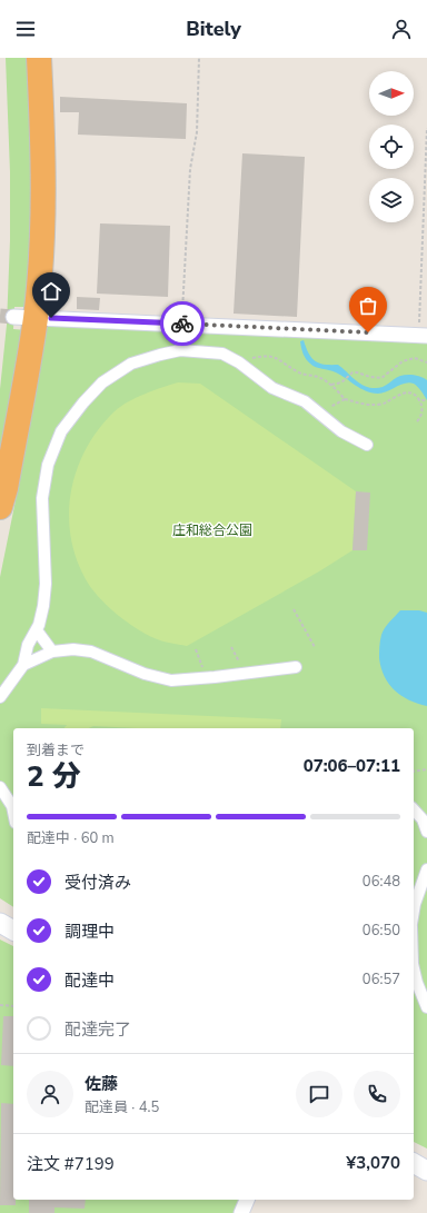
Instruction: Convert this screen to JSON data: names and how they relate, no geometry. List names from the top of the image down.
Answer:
{
  "parks": ["庄和総合公園"],
  "north": "right",
  "page": {
    "header": "Bitely",
    "heading": ["2 分", "到着まで", "07:06–07:11"],
    "panel": [
      "佐藤",
      "配達員 · 4.5",
      "注文 #7199",
      "¥3,070"
    ],
    "bar": "配達中 · 60 m",
    "list": [
      ["受付済み", "06:48"],
      ["調理中", "06:50"],
      ["配達中", "06:57"],
      "配達完了"
    ]
  }
}
